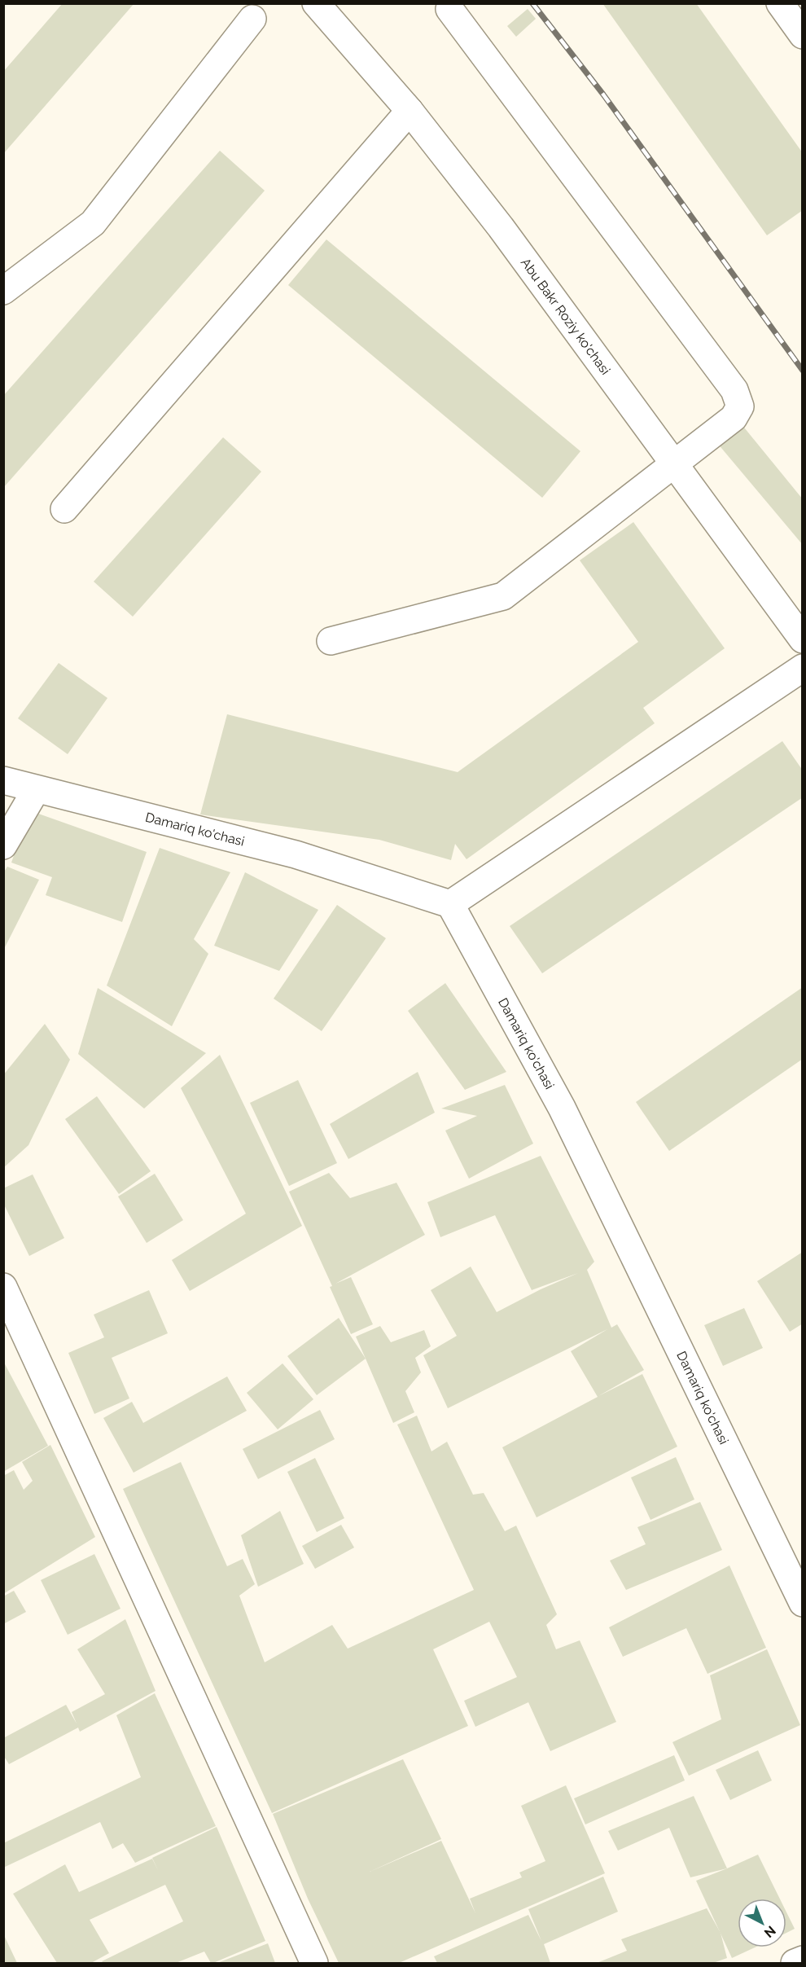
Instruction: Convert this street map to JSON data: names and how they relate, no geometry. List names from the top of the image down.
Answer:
{
  "streets": {
    "street": ["Abu Bakr Roziy ko'chasi", "Damariq ko'chasi"]
  },
  "north": "bottom right"
}
